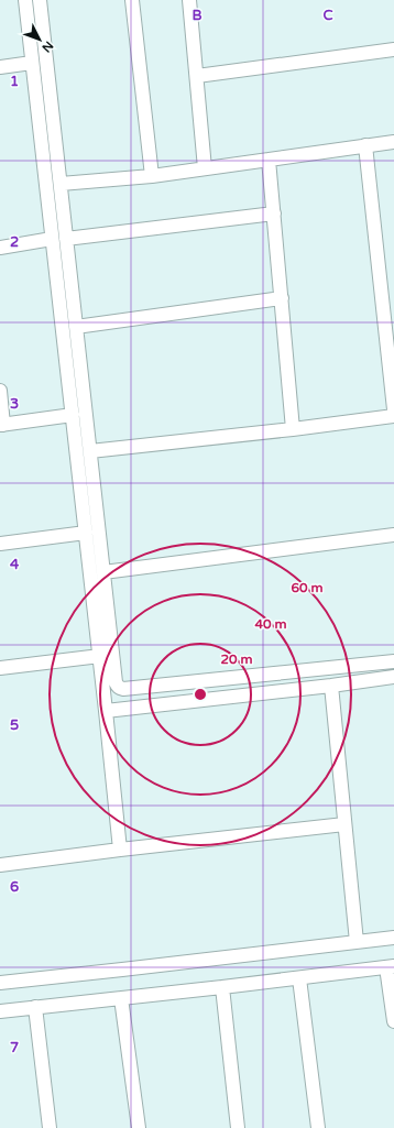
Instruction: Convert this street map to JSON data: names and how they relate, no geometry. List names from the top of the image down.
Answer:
{
  "north": "bottom right",
  "grid": {
    "columns": ["B", "C"],
    "rows": [
      "1",
      "2",
      "3",
      "4",
      "5",
      "6",
      "7"
    ]
  },
  "rings": ["60 m", "40 m", "20 m"]
}
